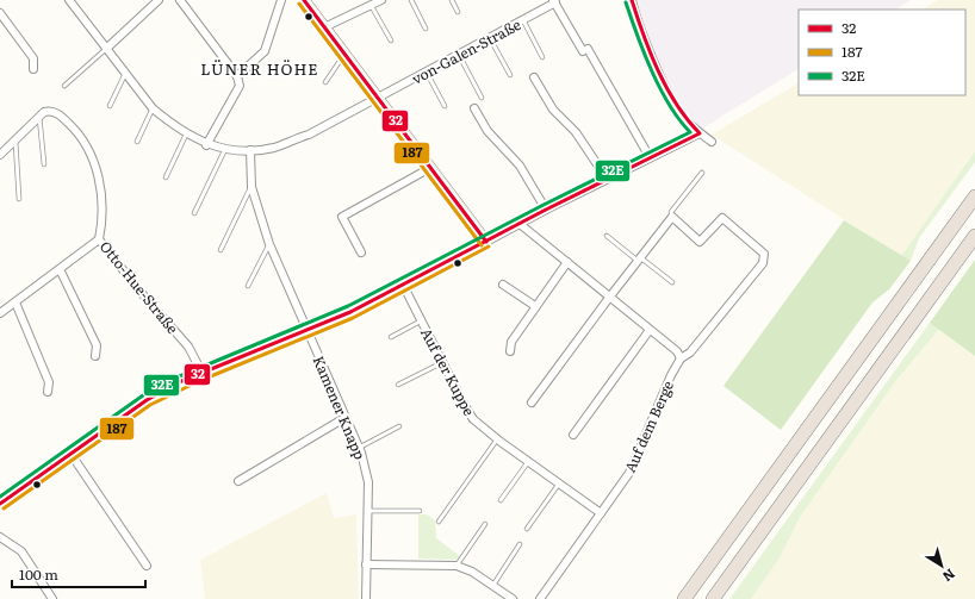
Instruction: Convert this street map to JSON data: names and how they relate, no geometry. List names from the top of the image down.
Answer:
{
  "streets": {
    "street": [
      "von-Galen-Straße",
      "Otto-Hue-Straße",
      "Auf der Kuppe",
      "Kamener Knapp",
      "Auf dem Berge"
    ]
  },
  "crossings": [
    ["von-Galen-Straße", "Kamener Knapp"],
    ["Auf der Kuppe", "Auf dem Berge"]
  ],
  "districts": ["LÜNER HÖHE"],
  "lines": ["transit line 32", "transit line 32E", "transit line 187"],
  "legend": ["32", "187", "32E"],
  "scale_bar": "100 m",
  "north": "bottom right"
}
